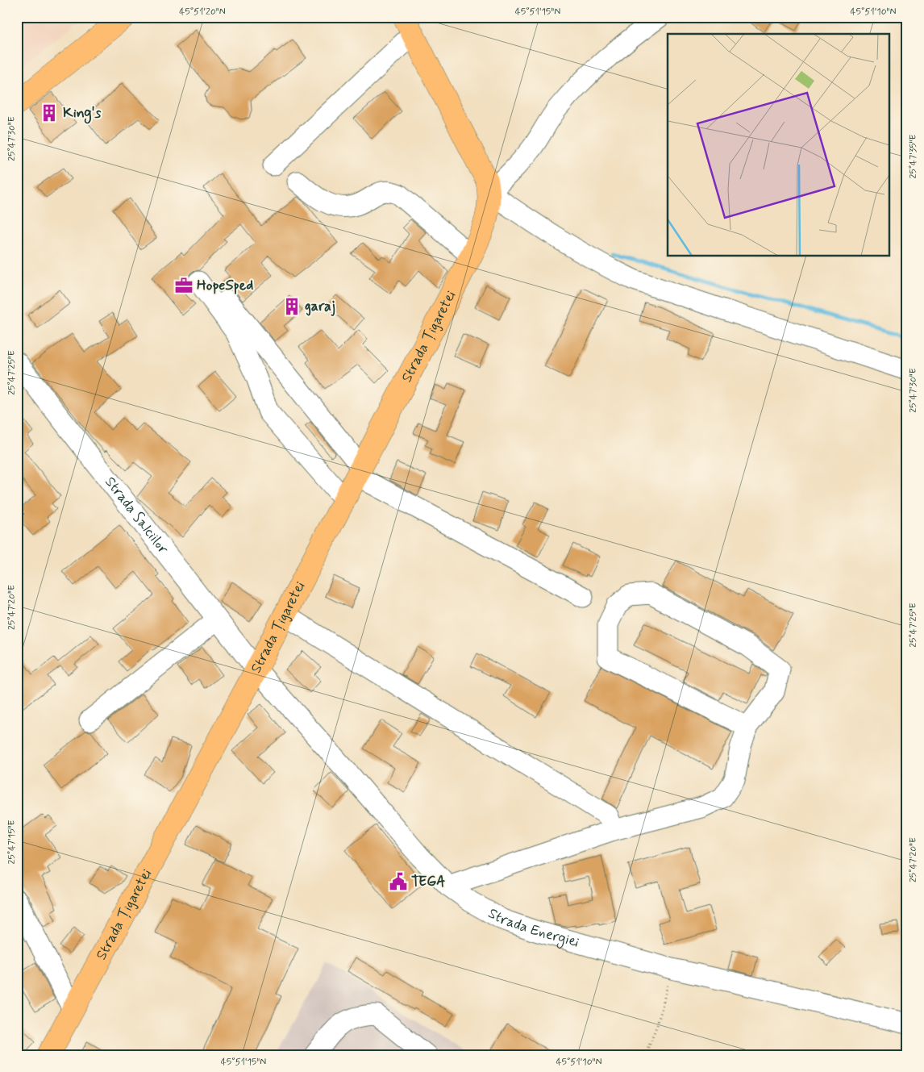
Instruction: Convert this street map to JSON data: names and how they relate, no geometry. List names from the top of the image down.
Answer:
{
  "streets": {
    "main road": ["Strada Țigaretei"],
    "street": ["Strada Salciilor", "Strada Energiei"]
  },
  "crossings": [
    ["Strada Țigaretei", "Strada Salciilor"],
    ["Strada Țigaretei", "Strada Energiei"],
    ["Strada Salciilor", "Strada Energiei"]
  ],
  "places": {
    "building": ["King's", "garaj"],
    "office": ["HopeSped"],
    "public building": ["TEGA"]
  },
  "coordinates": [
    "45°51'20\"N",
    "45°51'15\"N",
    "45°51'10\"N",
    "25°47'30\"E",
    "25°47'35\"E",
    "25°47'25\"E",
    "25°47'20\"E",
    "25°47'15\"E"
  ]
}
